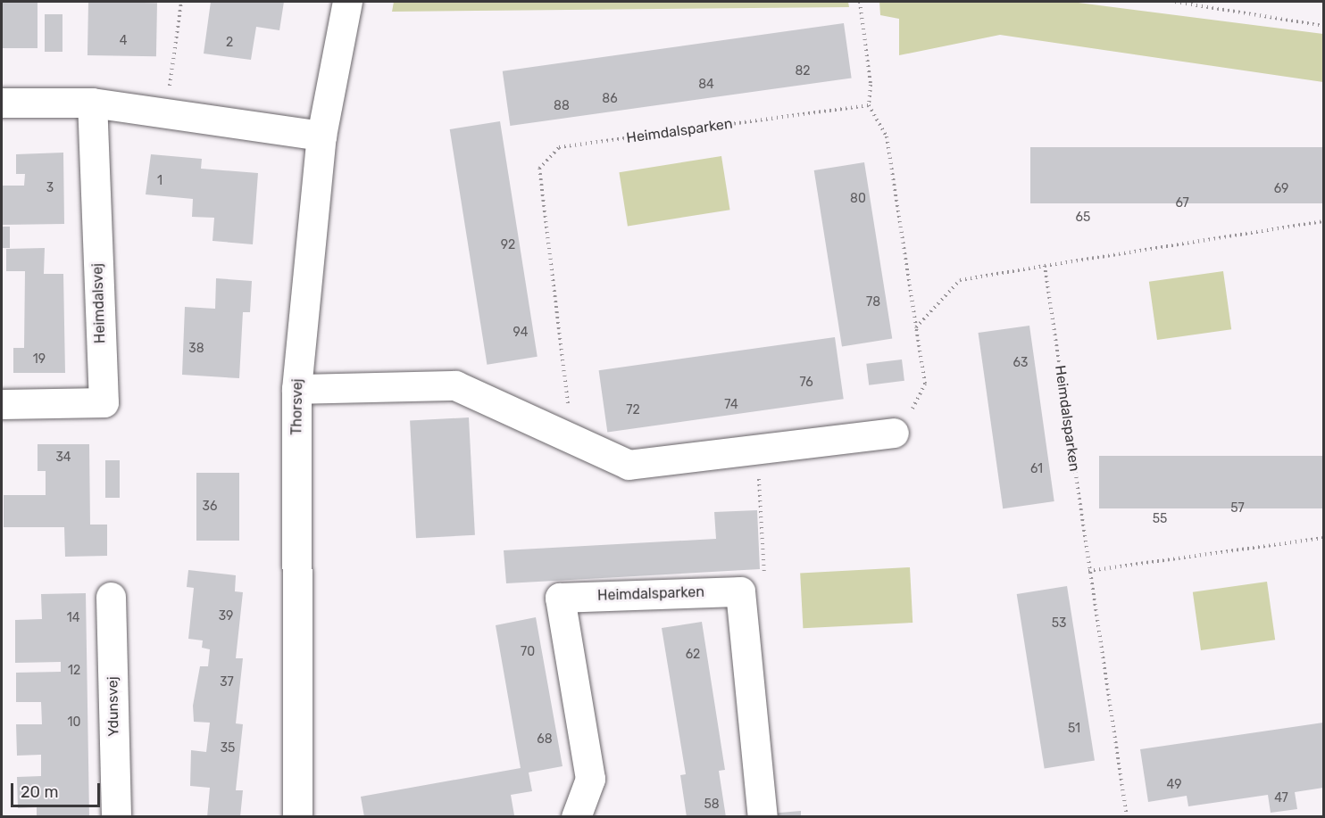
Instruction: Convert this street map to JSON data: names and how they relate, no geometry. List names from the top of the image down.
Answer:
{
  "streets": {
    "street": [
      "Heimdalsparken",
      "Heimdalsvej",
      "Thorsvej",
      "Ydunsvej"
    ]
  },
  "house_numbers": [
    "4",
    "2",
    "82",
    "84",
    "86",
    "88",
    "1",
    "3",
    "69",
    "80",
    "67",
    "65",
    "92",
    "78",
    "94",
    "38",
    "19",
    "63",
    "76",
    "74",
    "72",
    "34",
    "61",
    "36",
    "57",
    "55",
    "39",
    "14",
    "53",
    "70",
    "62",
    "12",
    "37",
    "10",
    "51",
    "68",
    "35",
    "49",
    "47",
    "58"
  ],
  "scale_bar": "20 m"
}
